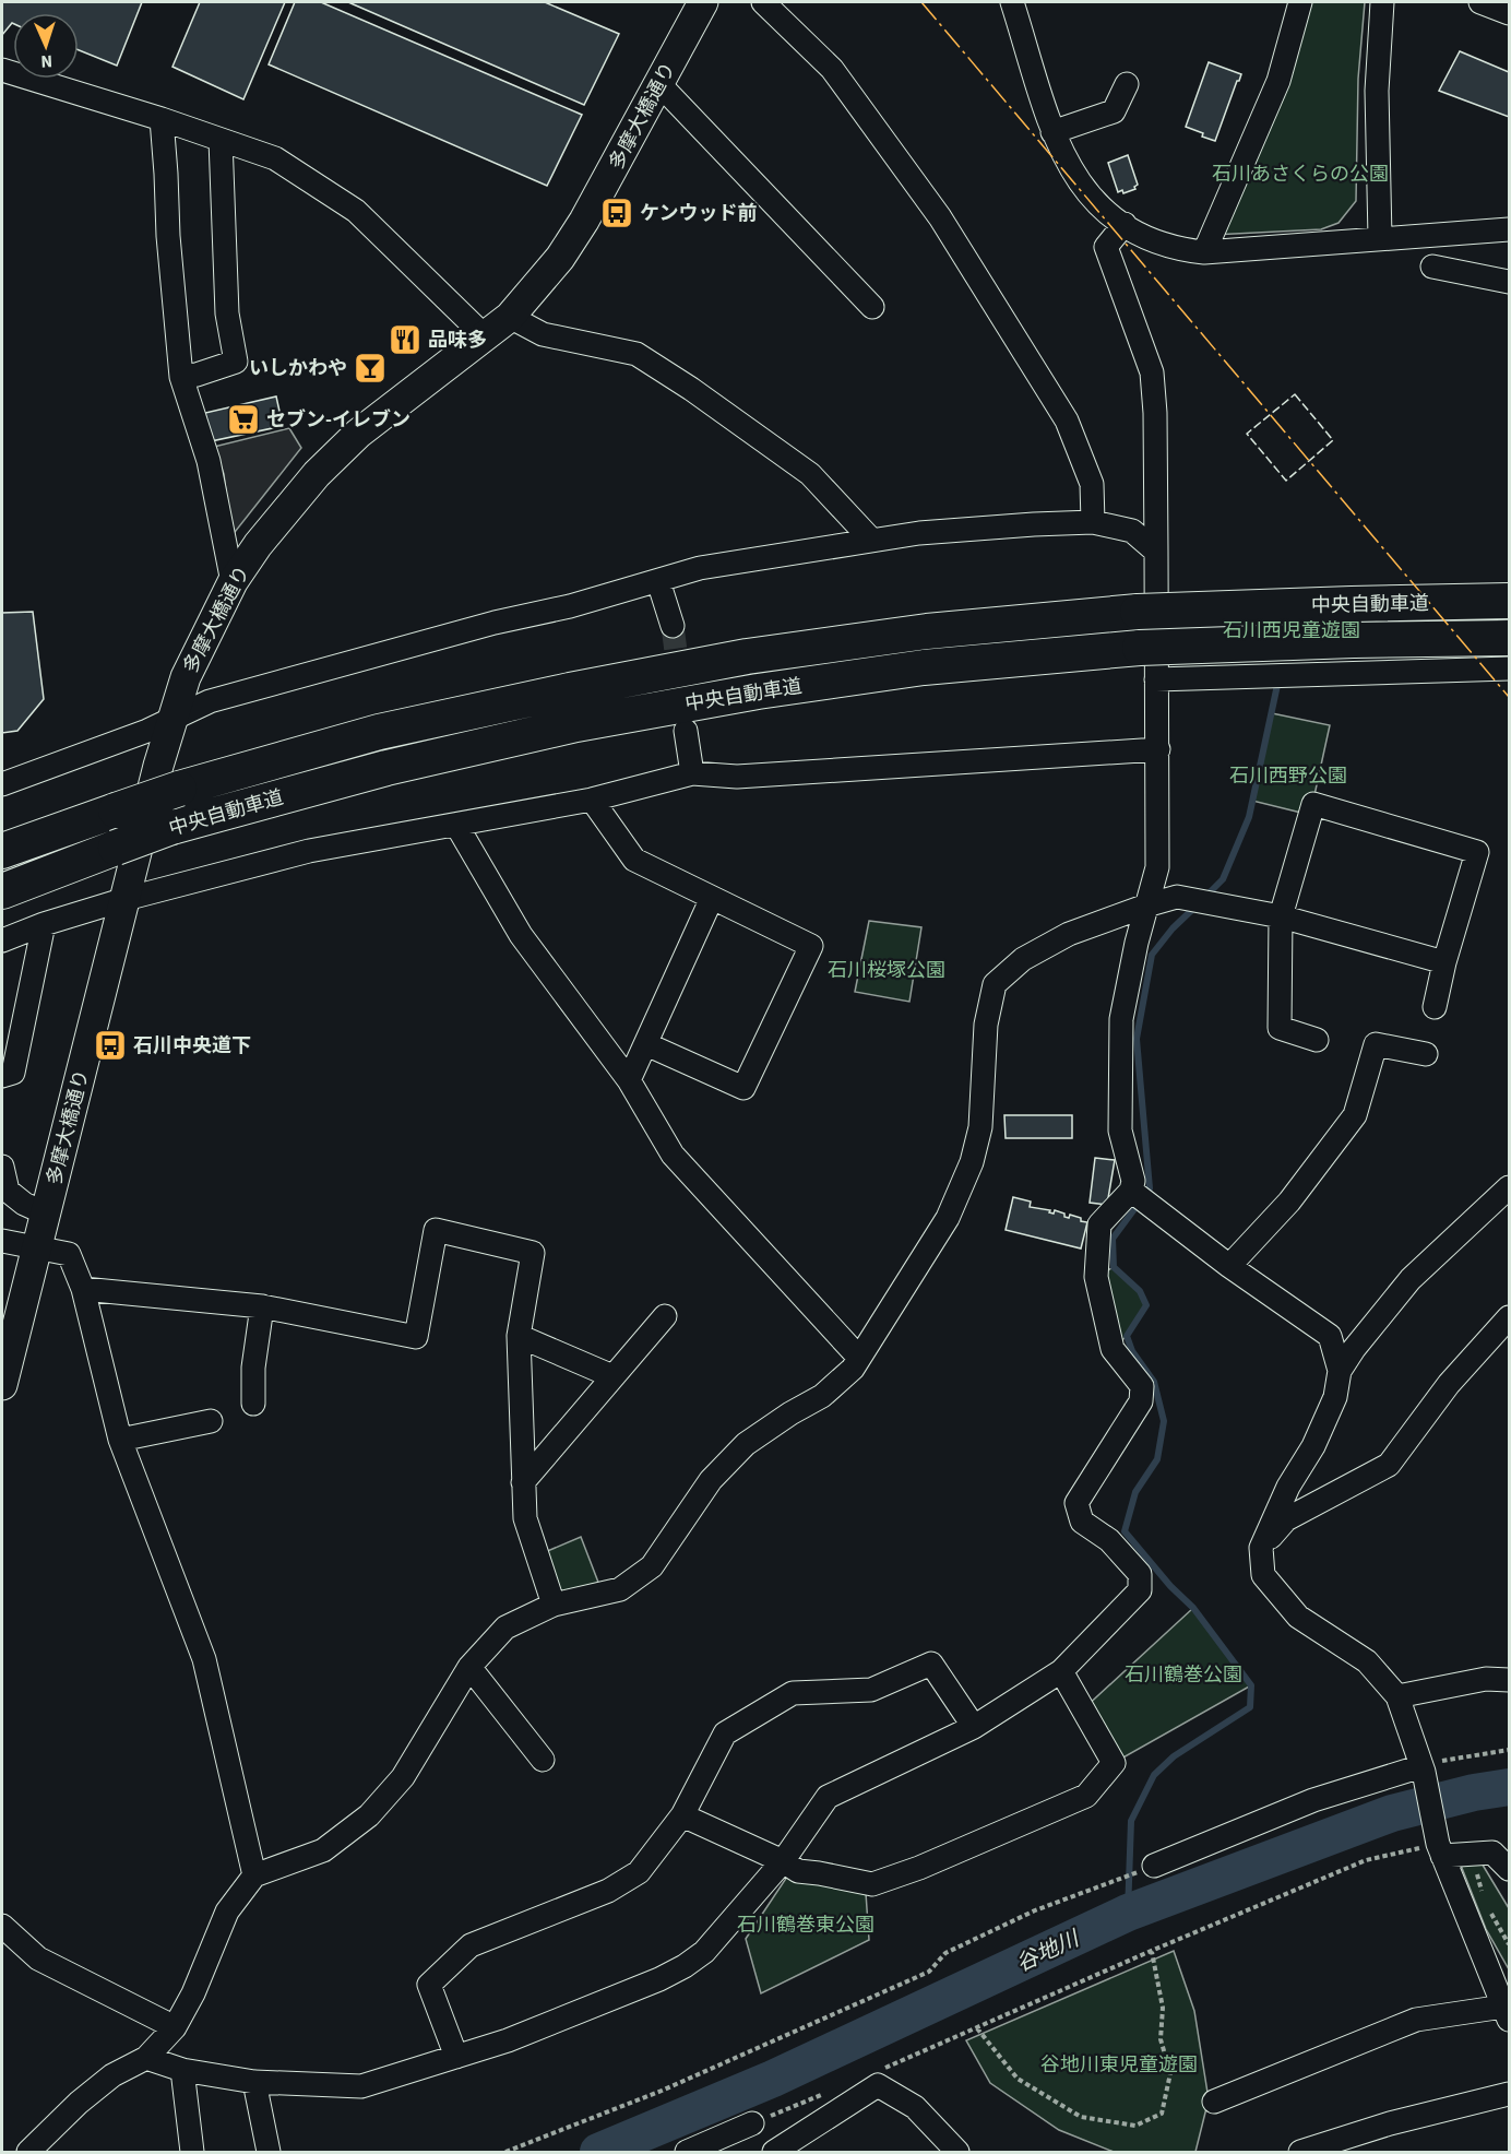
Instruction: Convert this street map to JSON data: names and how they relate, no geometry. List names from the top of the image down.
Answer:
{
  "streets": {
    "highway": ["中央自動車道"],
    "main road": ["多摩大橋通り"]
  },
  "water": ["谷地川"],
  "parks": [
    "石川あさくらの公園",
    "石川西児童遊園",
    "石川西野公園",
    "石川桜塚公園",
    "石川鶴巻公園",
    "石川鶴巻東公園",
    "谷地川東児童遊園"
  ],
  "places": {
    "bus stop": ["ケンウッド前", "石川中央道下"],
    "restaurant": ["品味多"],
    "bar": ["いしかわや"],
    "supermarket": ["セブン-イレブン"]
  },
  "north": "bottom"
}
